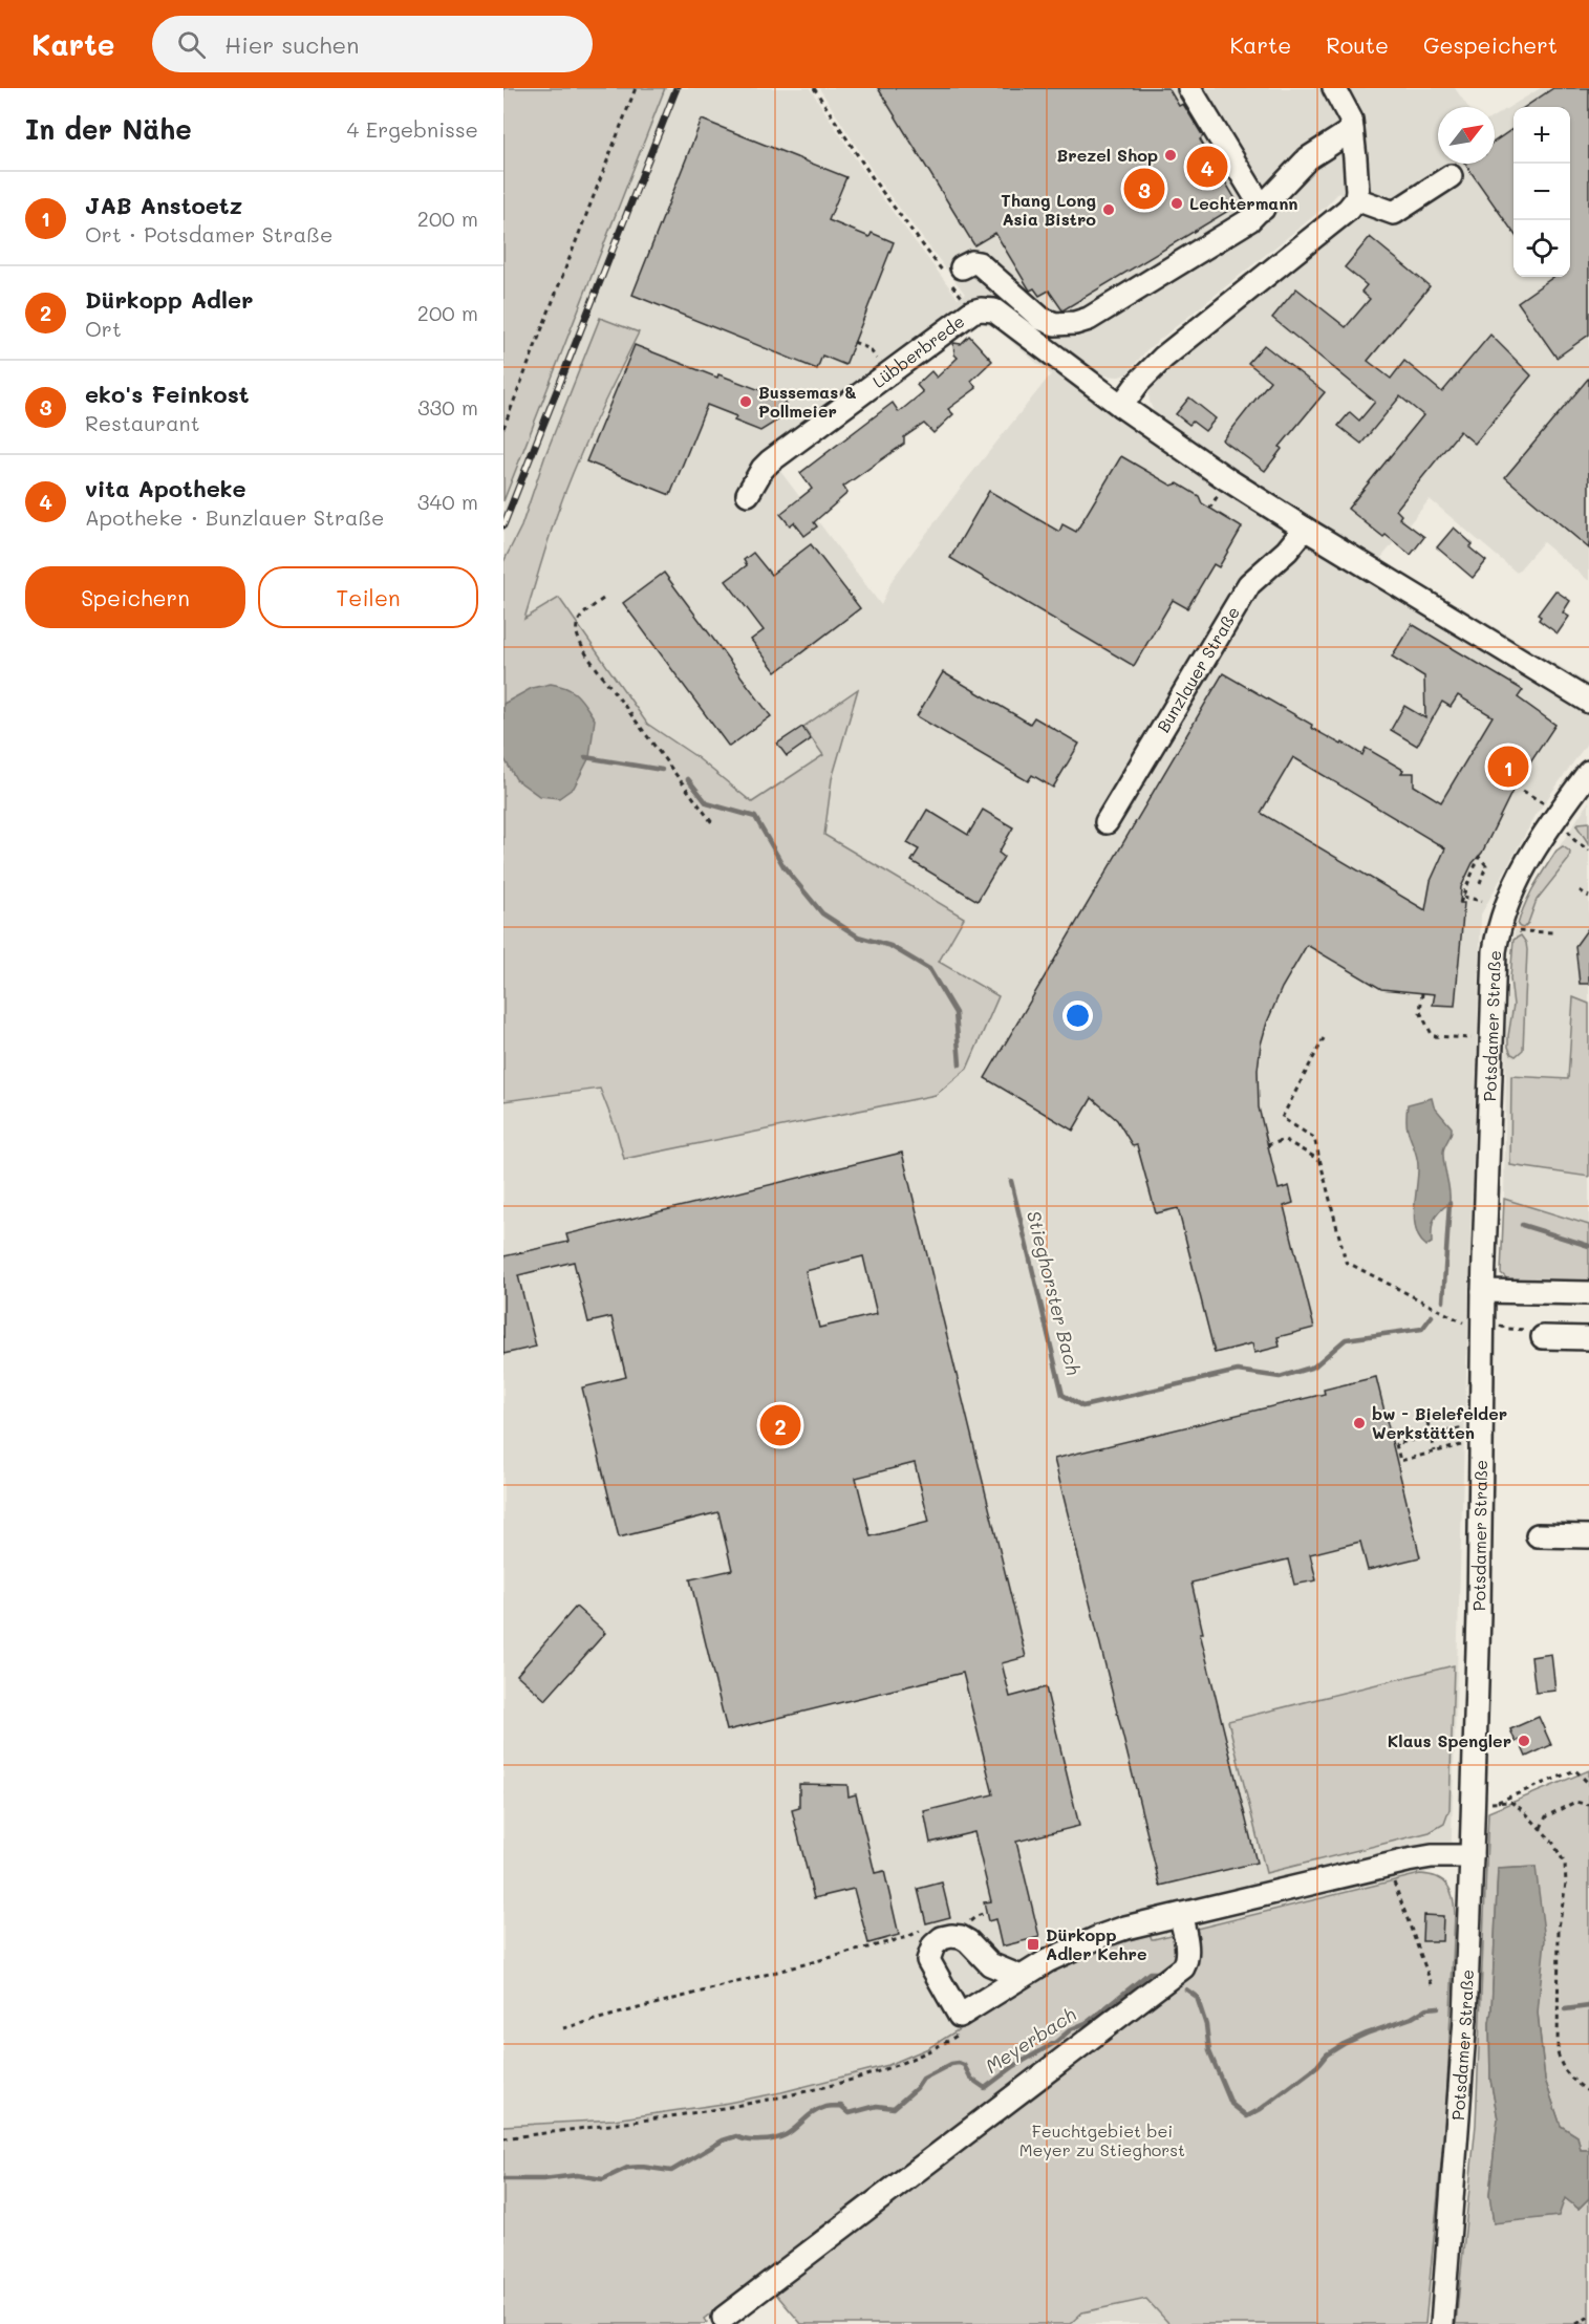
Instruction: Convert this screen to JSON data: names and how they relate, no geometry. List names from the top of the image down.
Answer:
{
  "streets": {
    "street": ["Lübberbrede", "Bunzlauer Straße", "Potsdamer Straße"]
  },
  "water": ["Stieghorster Bach", "Meyerbach"],
  "parks": ["Feuchtgebiet bei Meyer zu Stieghorst"],
  "places": {
    "other": [
      "Brezel Shop",
      "Lechtermann",
      "Thang Long Asia Bistro",
      "Bussemas & Pollmeier",
      "bw - Bielefelder Werkstätten",
      "Klaus Spengler"
    ],
    "transit": ["Dürkopp Adler Kehre"]
  },
  "north": "top right",
  "page": {
    "header": "Karte",
    "search": "Hier suchen",
    "nav": ["Karte", "Route", "Gespeichert"],
    "heading": ["In der Nähe", "4 Ergebnisse"],
    "map_buttons": ["+", "−"],
    "pins": [
      "4",
      "3",
      "1",
      "2"
    ],
    "list": [
      {
        "mark": "1",
        "name": "JAB Anstoetz",
        "note": "Ort · Potsdamer Straße",
        "value": "200 m"
      },
      {
        "mark": "2",
        "name": "Dürkopp Adler",
        "note": "Ort",
        "value": "200 m"
      },
      {
        "mark": "3",
        "name": "eko's Feinkost",
        "note": "Restaurant",
        "value": "330 m"
      },
      {
        "mark": "4",
        "name": "vita Apotheke",
        "note": "Apotheke · Bunzlauer Straße",
        "value": "340 m"
      }
    ],
    "buttons": ["Speichern", "Teilen"]
  }
}
